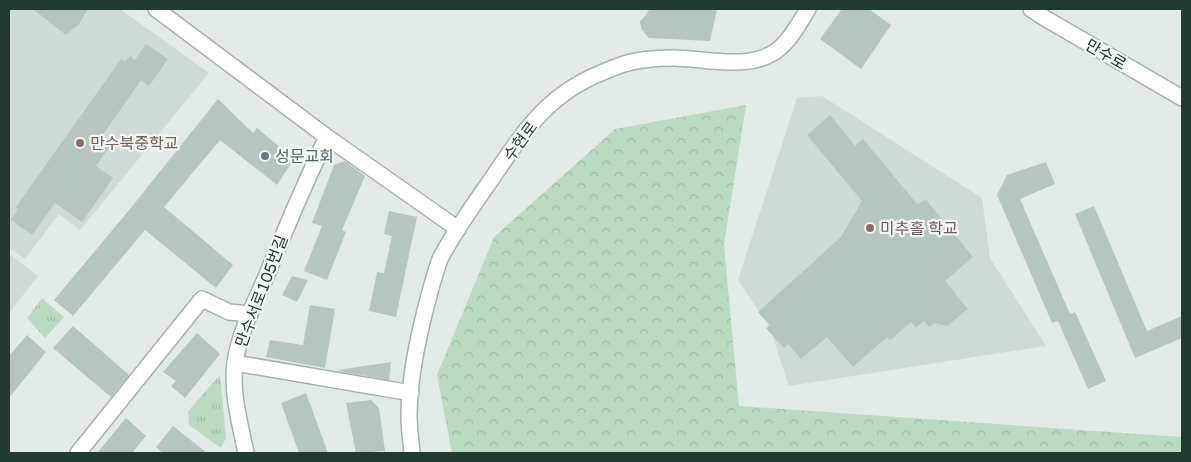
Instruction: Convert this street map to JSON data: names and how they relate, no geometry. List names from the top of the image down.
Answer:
{
  "streets": {
    "street": ["만수로", "수현로", "만수서로105번길"]
  },
  "places": ["만수북중학교", "성문교회", "미추홀 학교"]
}
